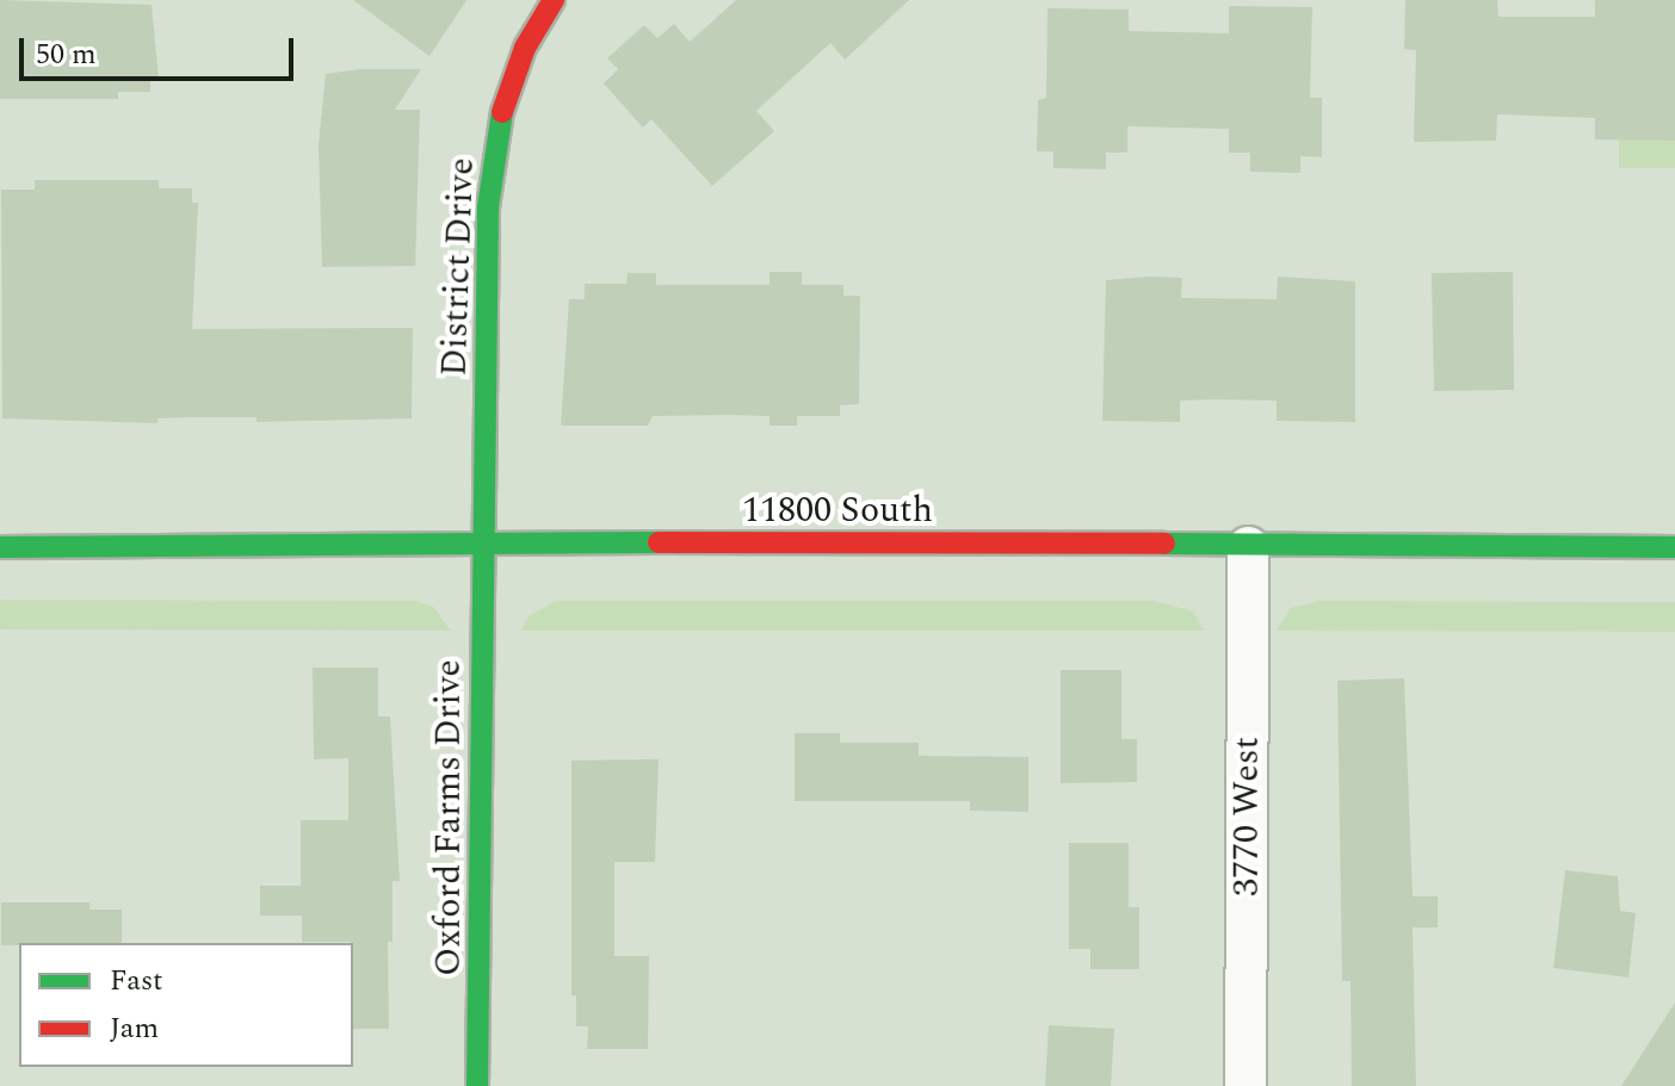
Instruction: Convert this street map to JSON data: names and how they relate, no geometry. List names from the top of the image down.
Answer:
{
  "streets": {
    "main road": ["District Drive", "11800 South", "Oxford Farms Drive"],
    "street": ["3770 West"]
  },
  "crossings": [
    ["District Drive", "11800 South"],
    ["District Drive", "Oxford Farms Drive"],
    ["11800 South", "3770 West"],
    ["11800 South", "Oxford Farms Drive"]
  ],
  "legend": ["Fast", "Jam"],
  "scale_bar": "50 m"
}
